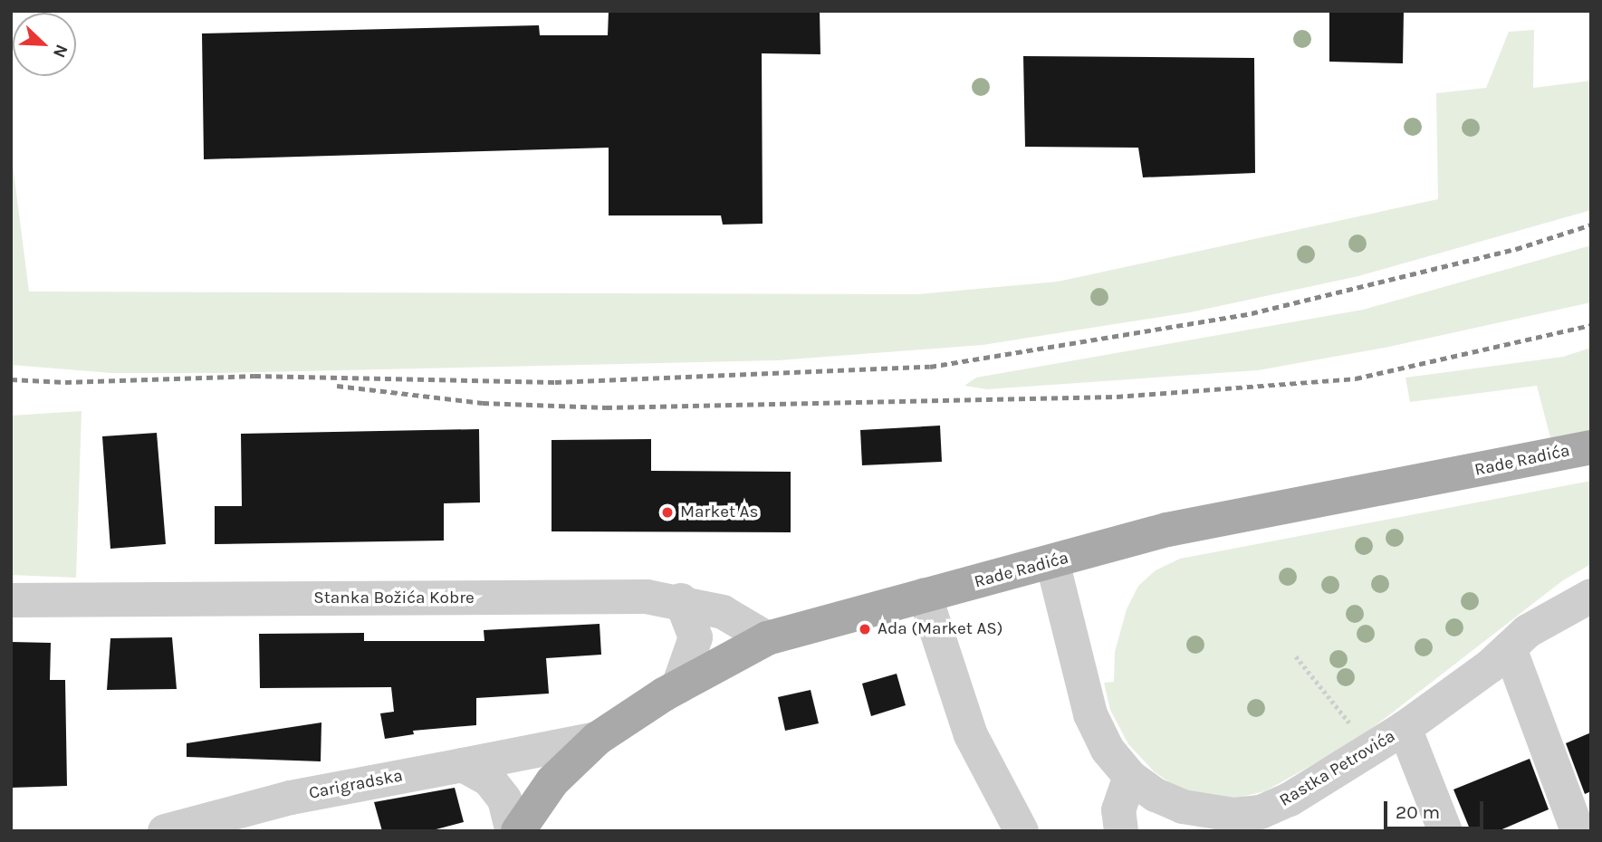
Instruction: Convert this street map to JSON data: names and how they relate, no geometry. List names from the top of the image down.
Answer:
{
  "streets": {
    "main road": ["Rade Radića"],
    "street": ["Stanka Božića Kobre", "Rastka Petrovića", "Carigradska"]
  },
  "crossings": [
    ["Rade Radića", "Stanka Božića Kobre"],
    ["Rade Radića", "Rastka Petrovića"],
    ["Rade Radića", "Carigradska"]
  ],
  "places": ["Market As", "Ada (Market AS)"],
  "scale_bar": "20 m",
  "north": "bottom right"
}
